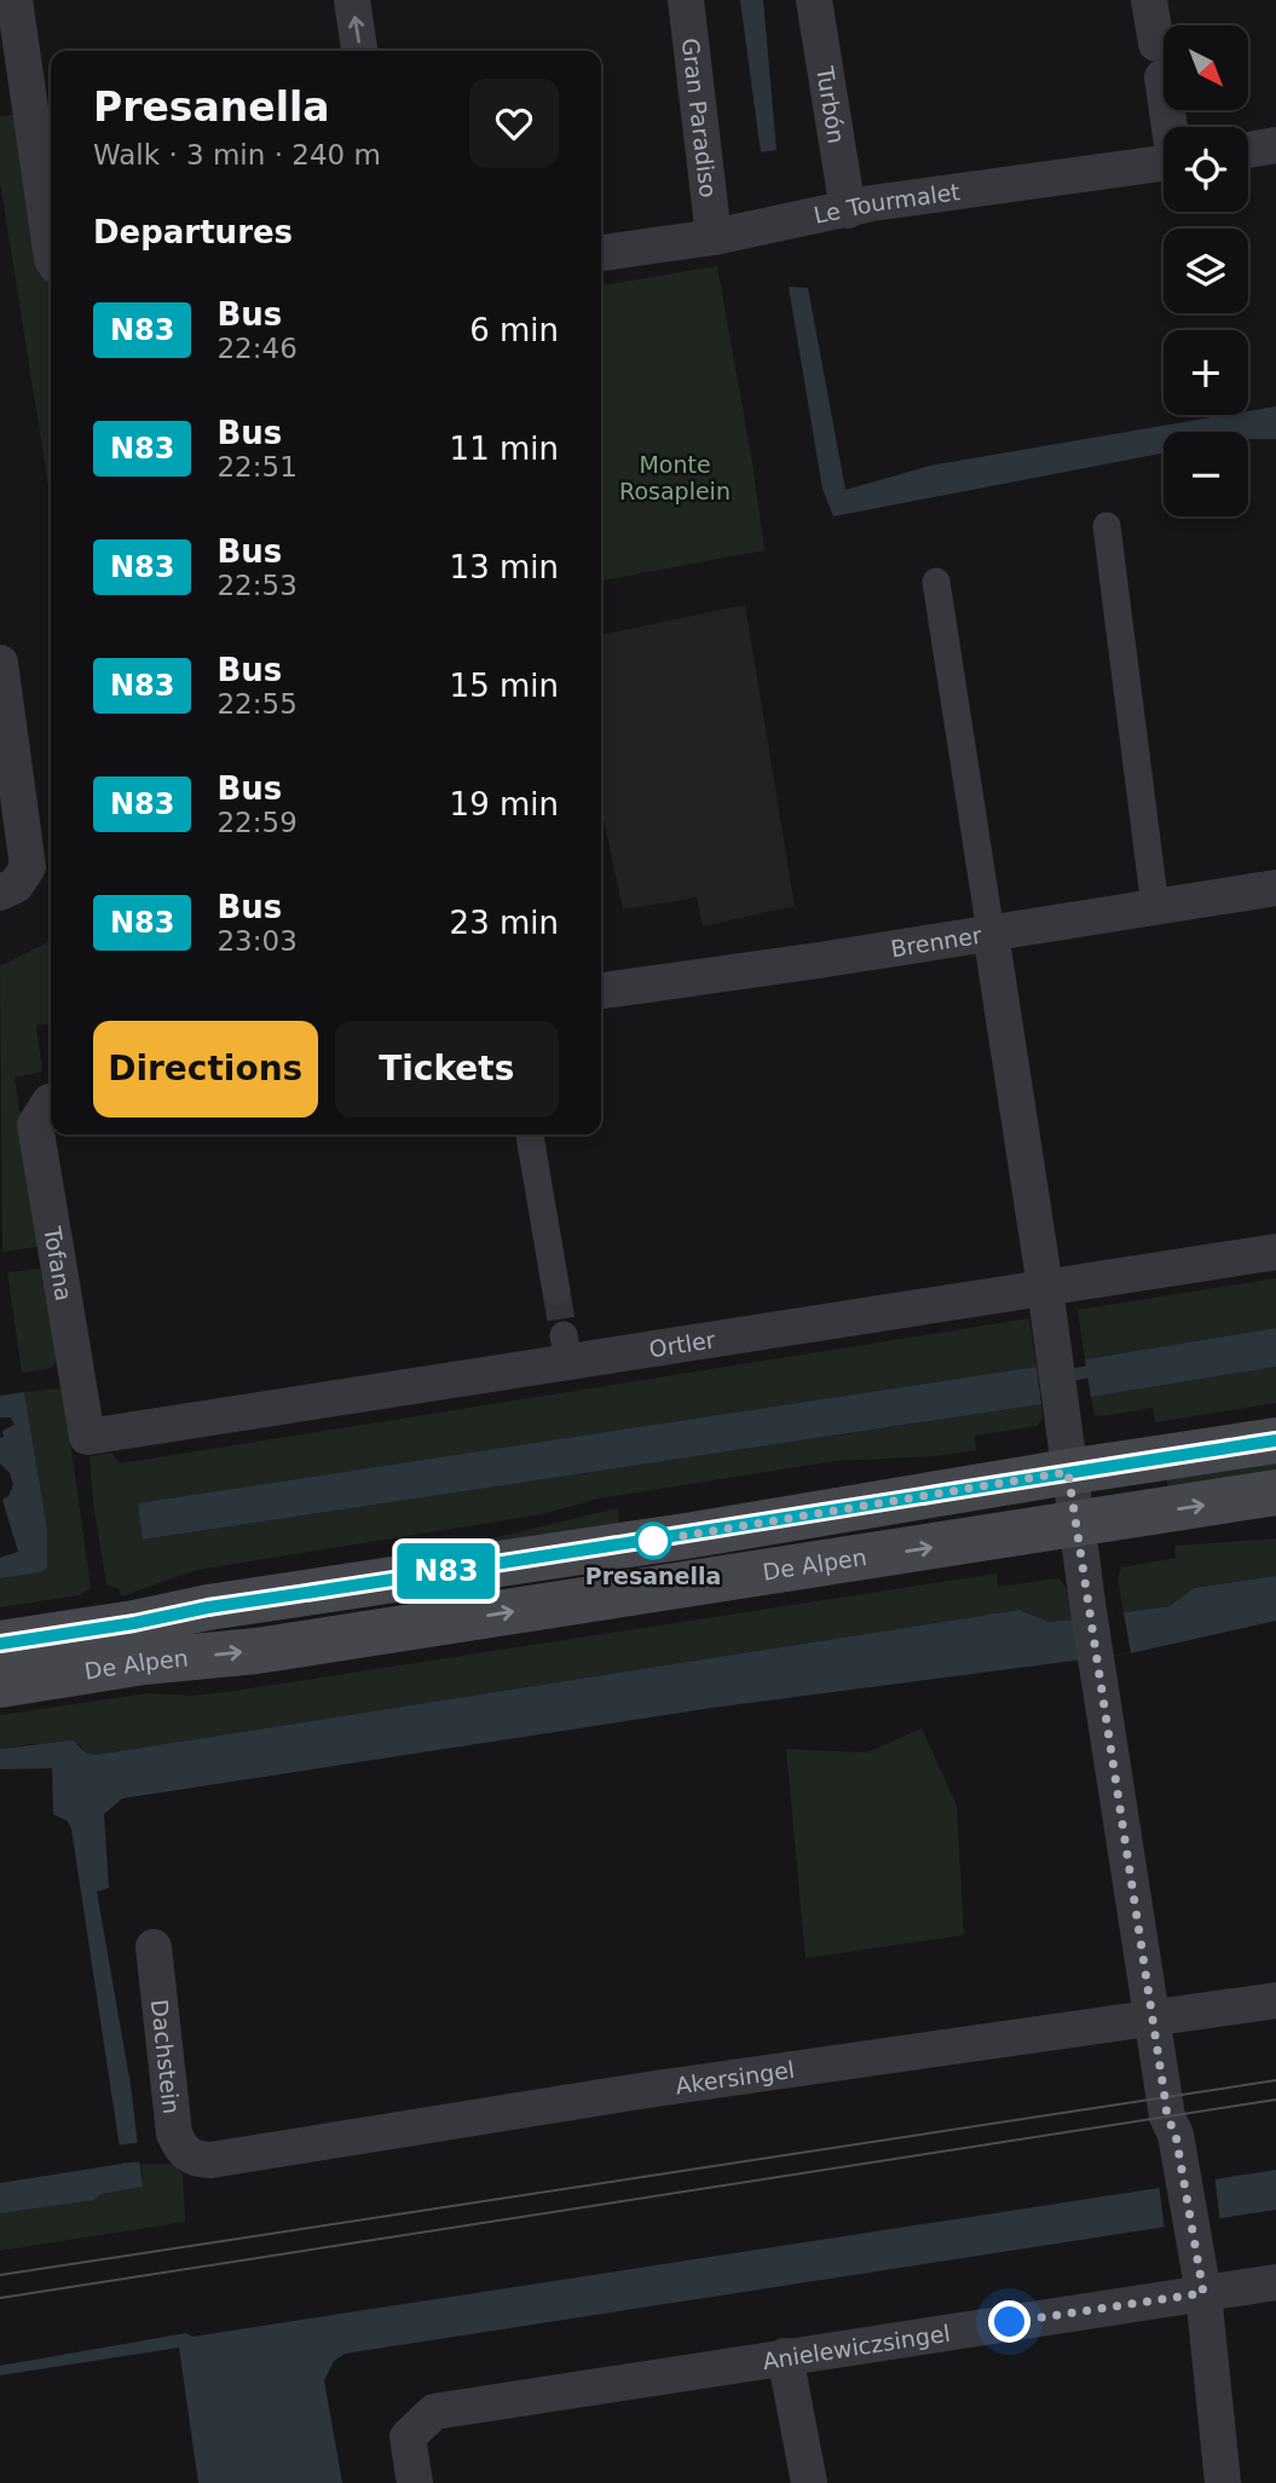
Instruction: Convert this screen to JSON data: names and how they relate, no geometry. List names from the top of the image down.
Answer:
{
  "streets": {
    "main road": ["De Alpen"],
    "street": [
      "Turbón",
      "Gran Paradiso",
      "Le Tourmalet",
      "Brenner",
      "Tofana",
      "Ortler",
      "Dachstein",
      "Akersingel",
      "Anielewiczsingel"
    ]
  },
  "crossings": [
    ["Turbón", "Le Tourmalet"],
    ["Gran Paradiso", "Le Tourmalet"],
    ["Tofana", "Ortler"],
    ["Dachstein", "Akersingel"]
  ],
  "parks": ["Monte Rosaplein"],
  "places": ["Presanella"],
  "lines": ["bus line N83"],
  "north": "bottom right",
  "page": {
    "on_map": "N83",
    "map_buttons": ["+", "−"],
    "heading": [
      ["Presanella", "Walk · 3 min · 240 m"],
      "Departures"
    ],
    "list": [
      {
        "mark": "N83",
        "name": "Bus",
        "note": "22:46",
        "value": "6 min"
      },
      {
        "mark": "N83",
        "name": "Bus",
        "note": "22:51",
        "value": "11 min"
      },
      {
        "mark": "N83",
        "name": "Bus",
        "note": "22:53",
        "value": "13 min"
      },
      {
        "mark": "N83",
        "name": "Bus",
        "note": "22:55",
        "value": "15 min"
      },
      {
        "mark": "N83",
        "name": "Bus",
        "note": "22:59",
        "value": "19 min"
      },
      {
        "mark": "N83",
        "name": "Bus",
        "note": "23:03",
        "value": "23 min"
      }
    ],
    "buttons": ["Directions", "Tickets"]
  }
}
